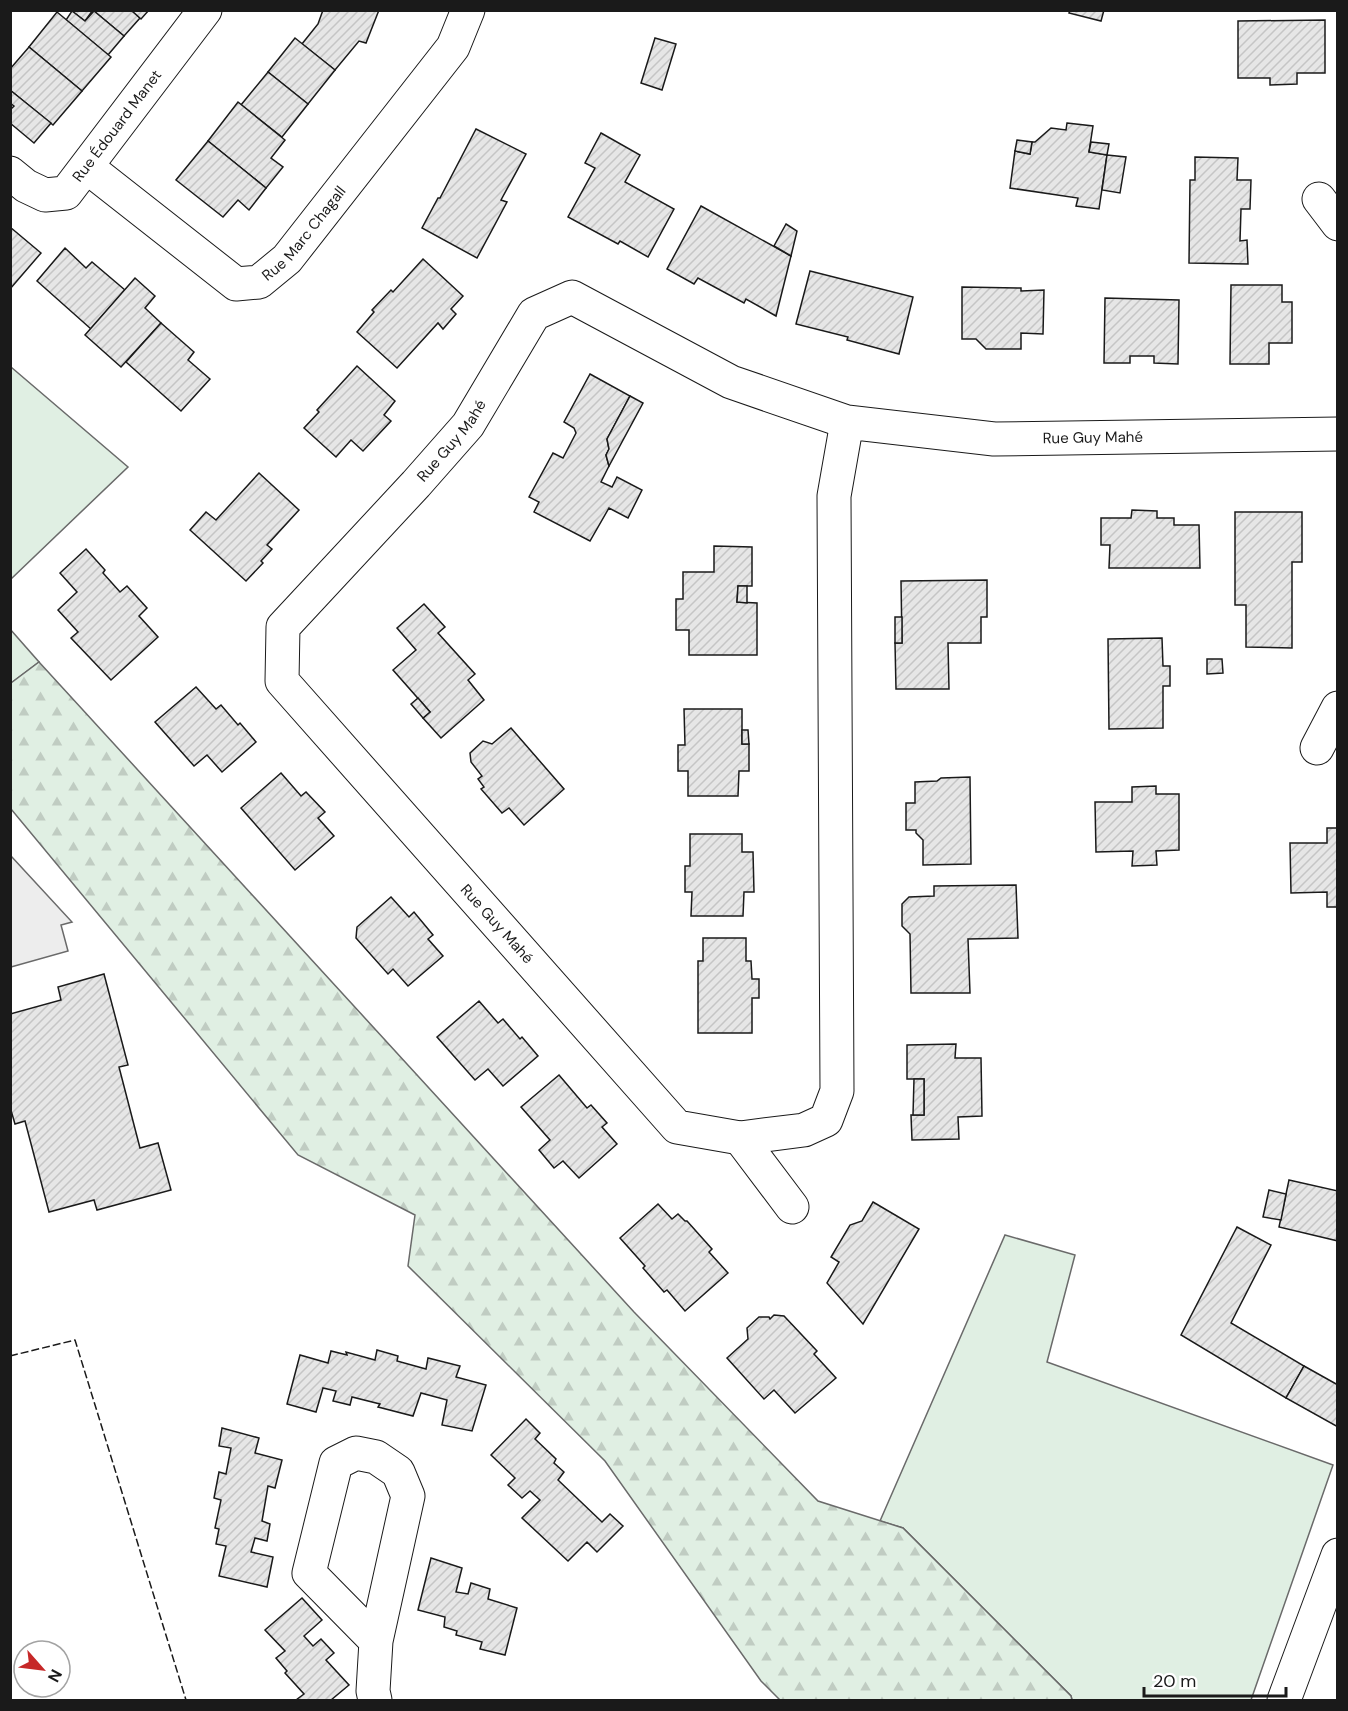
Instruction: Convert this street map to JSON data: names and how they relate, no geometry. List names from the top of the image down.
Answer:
{
  "streets": {
    "street": ["Rue Édouard Manet", "Rue Marc Chagall", "Rue Guy Mahé"]
  },
  "crossings": [
    ["Rue Édouard Manet", "Rue Marc Chagall"]
  ],
  "scale_bar": "20 m",
  "north": "bottom right"
}
